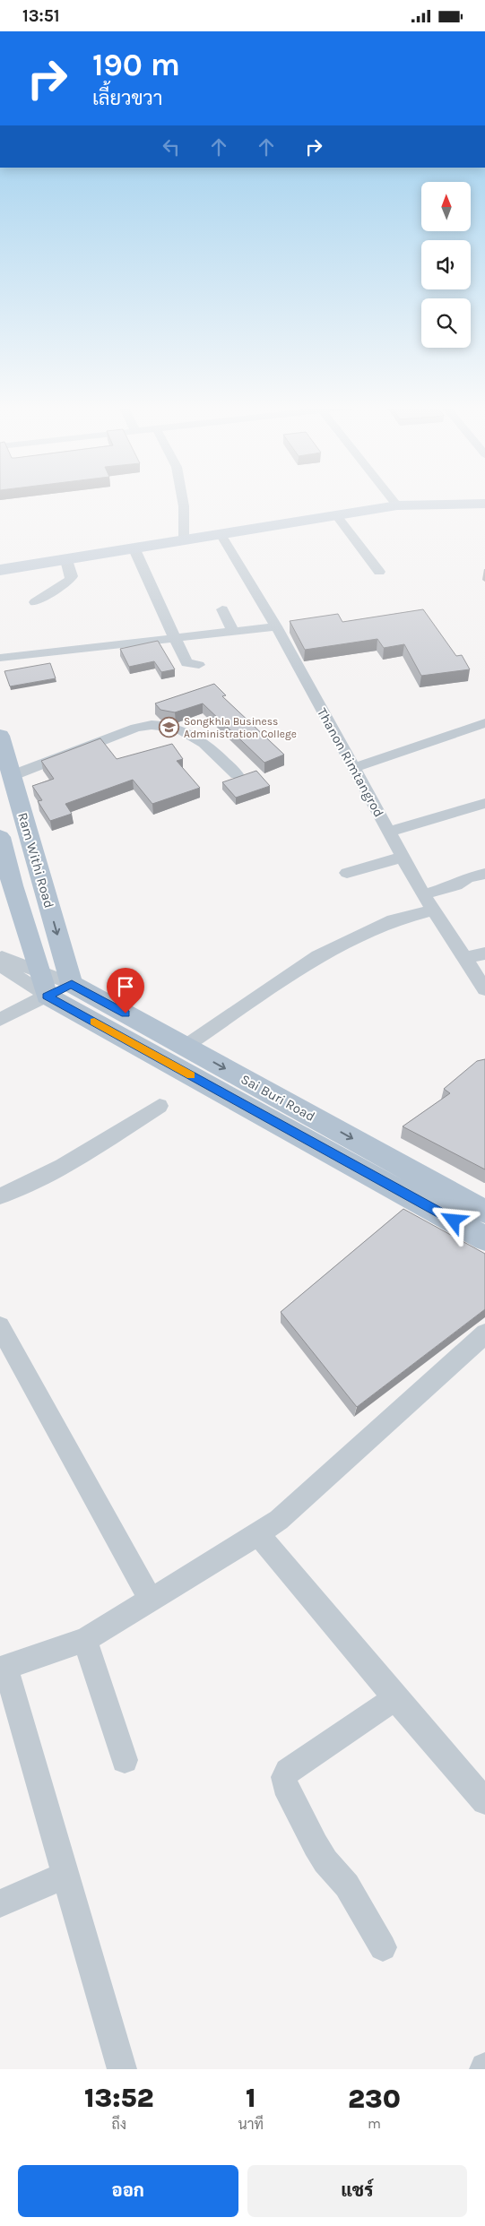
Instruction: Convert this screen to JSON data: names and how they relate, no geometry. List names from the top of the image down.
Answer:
{
  "streets": {
    "main road": ["Ram Withi Road", "Sai Buri Road"],
    "street": ["Thanon Rimtangrod"]
  },
  "crossings": [
    ["Ram Withi Road", "Sai Buri Road"]
  ],
  "places": {
    "school or university": ["Songkhla Business Administration College"]
  },
  "north": "top",
  "page": {
    "status": "13:51",
    "turn": ["190 m", "เลี้ยวขวา"],
    "eta": [
      "13:52",
      "ถึง",
      "1",
      "นาที",
      "230",
      "m"
    ],
    "buttons": ["ออก", "แชร์"]
  }
}
